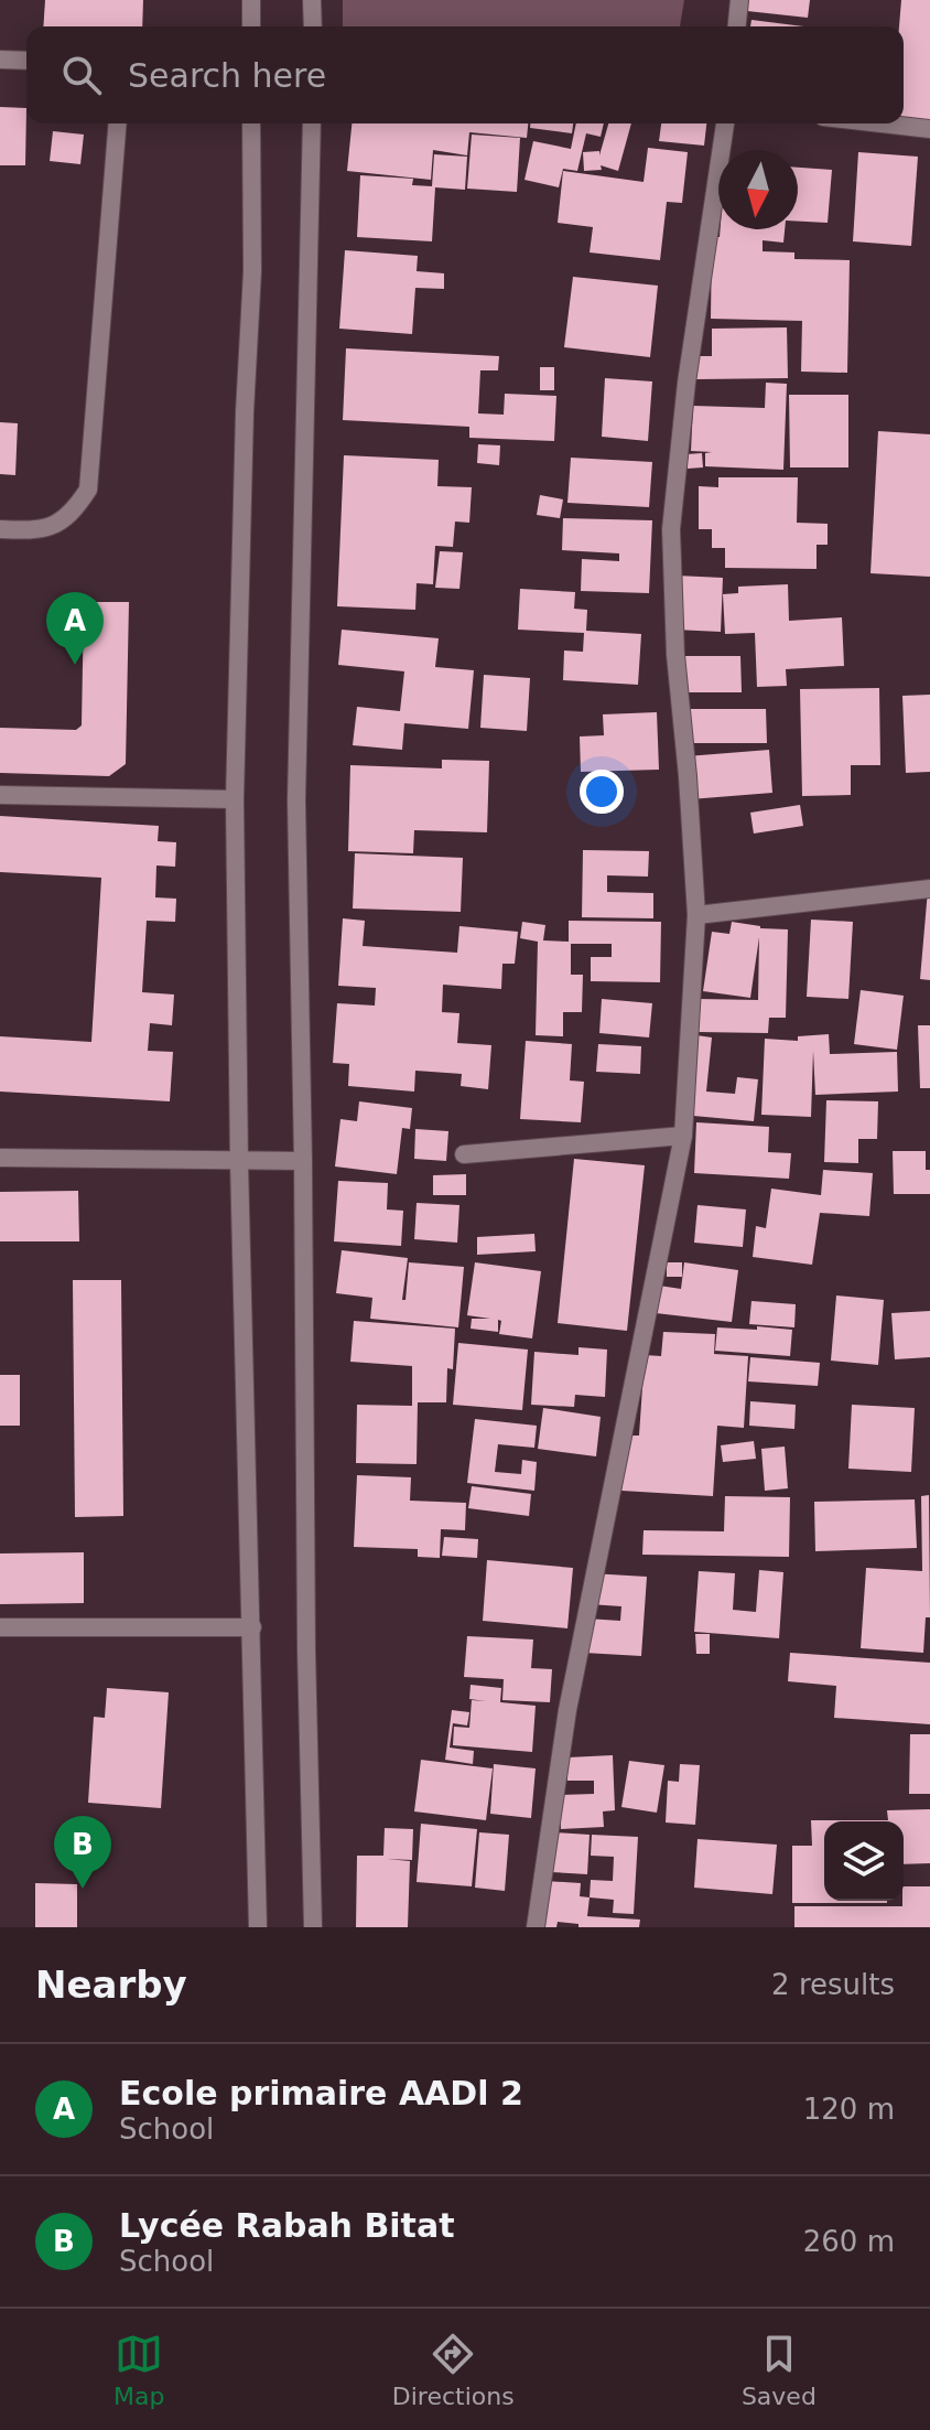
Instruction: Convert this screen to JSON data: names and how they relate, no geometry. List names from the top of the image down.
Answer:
{
  "north": "bottom",
  "page": {
    "search": "Search here",
    "pins": ["A", "B"],
    "heading": ["Nearby", "2 results"],
    "list": [
      {
        "mark": "A",
        "name": "Ecole primaire AADl 2",
        "note": "School",
        "value": "120 m"
      },
      {
        "mark": "B",
        "name": "Lycée Rabah Bitat",
        "note": "School",
        "value": "260 m"
      }
    ],
    "nav": ["Map", "Directions", "Saved"]
  }
}
